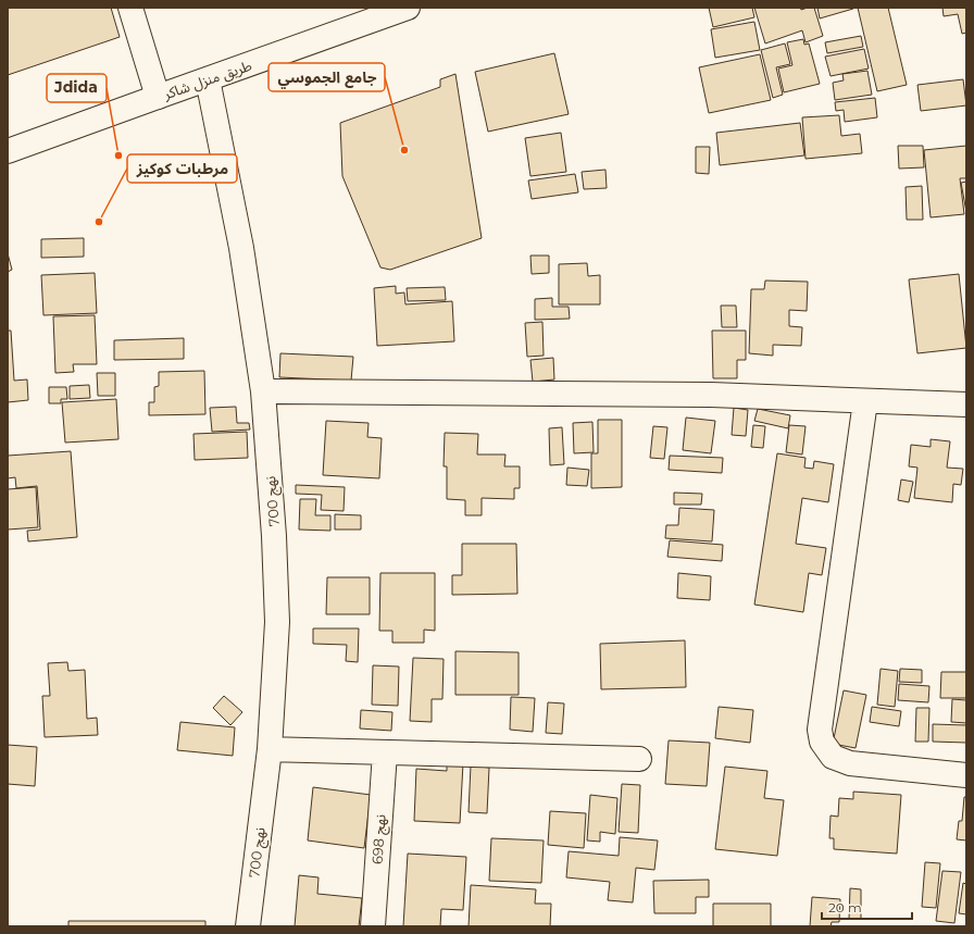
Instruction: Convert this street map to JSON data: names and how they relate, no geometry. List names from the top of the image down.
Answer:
{
  "streets": {
    "street": ["طريق منزل شاكر", "نهج 700", "نهج 698"]
  },
  "crossings": [
    ["طريق منزل شاكر", "نهج 700"]
  ],
  "places": ["جامع الجموسي", "Jdida", "مرطبات كوكيز"],
  "scale_bar": "20 m"
}
